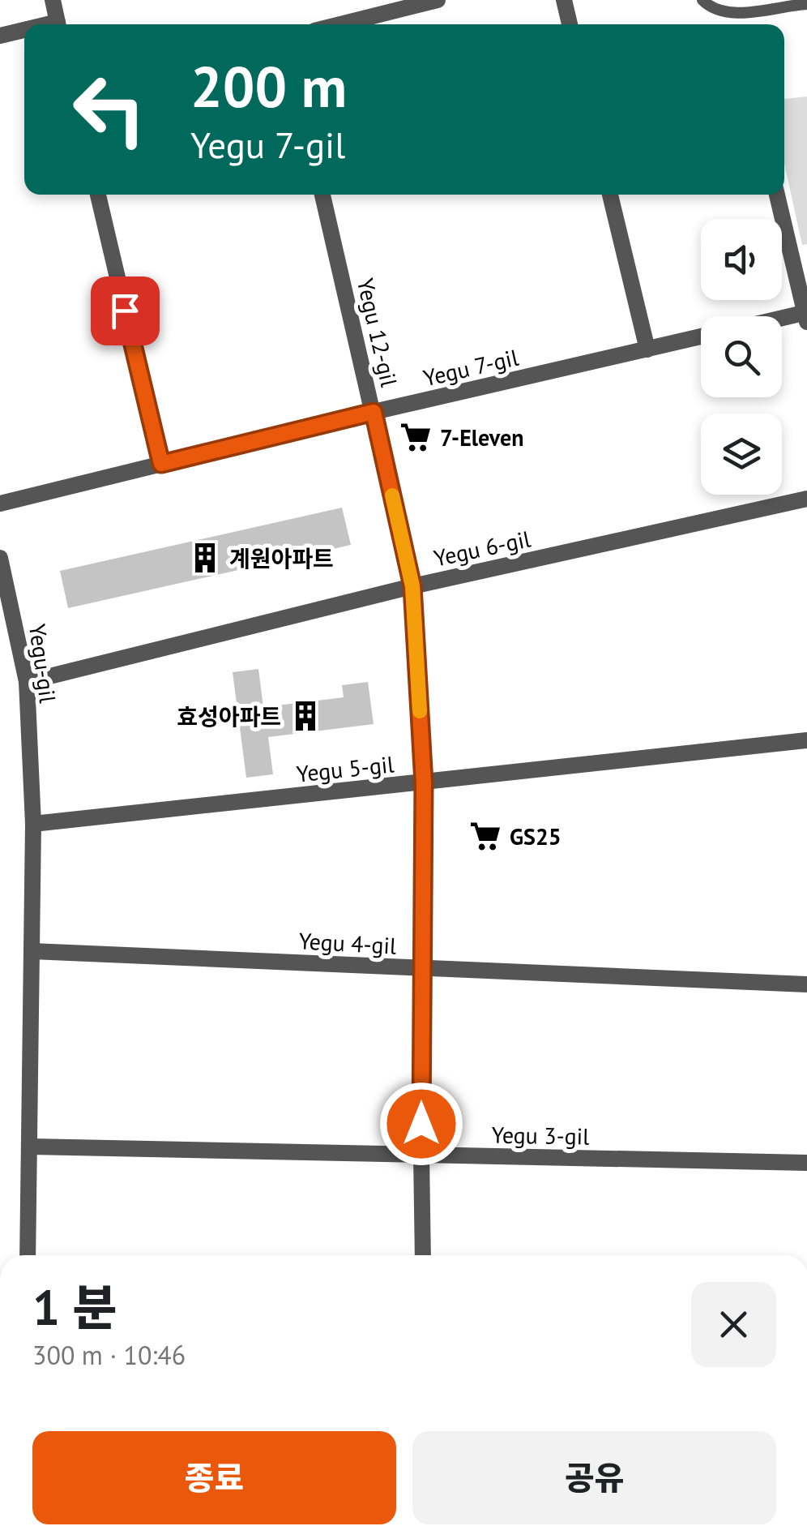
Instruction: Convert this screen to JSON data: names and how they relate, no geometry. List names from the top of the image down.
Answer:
{
  "streets": {
    "street": [
      "Yegu 12-gil",
      "Yegu 7-gil",
      "Yegu 6-gil",
      "Yegu-gil",
      "Yegu 5-gil",
      "Yegu 4-gil",
      "Yegu 3-gil"
    ]
  },
  "crossings": [
    ["Yegu 12-gil", "Yegu 7-gil"],
    ["Yegu 12-gil", "Yegu 6-gil"],
    ["Yegu 12-gil", "Yegu 5-gil"],
    ["Yegu 12-gil", "Yegu 4-gil"],
    ["Yegu 12-gil", "Yegu 3-gil"],
    ["Yegu 6-gil", "Yegu-gil"],
    ["Yegu-gil", "Yegu 5-gil"],
    ["Yegu-gil", "Yegu 4-gil"],
    ["Yegu-gil", "Yegu 3-gil"]
  ],
  "places": {
    "supermarket": ["7-Eleven", "GS25"],
    "building": ["계원아파트", "효성아파트"]
  },
  "page": {
    "turn": ["200 m", "Yegu 7-gil"],
    "heading": ["1 분", "300 m · 10:46"],
    "buttons": ["종료", "공유"]
  }
}
